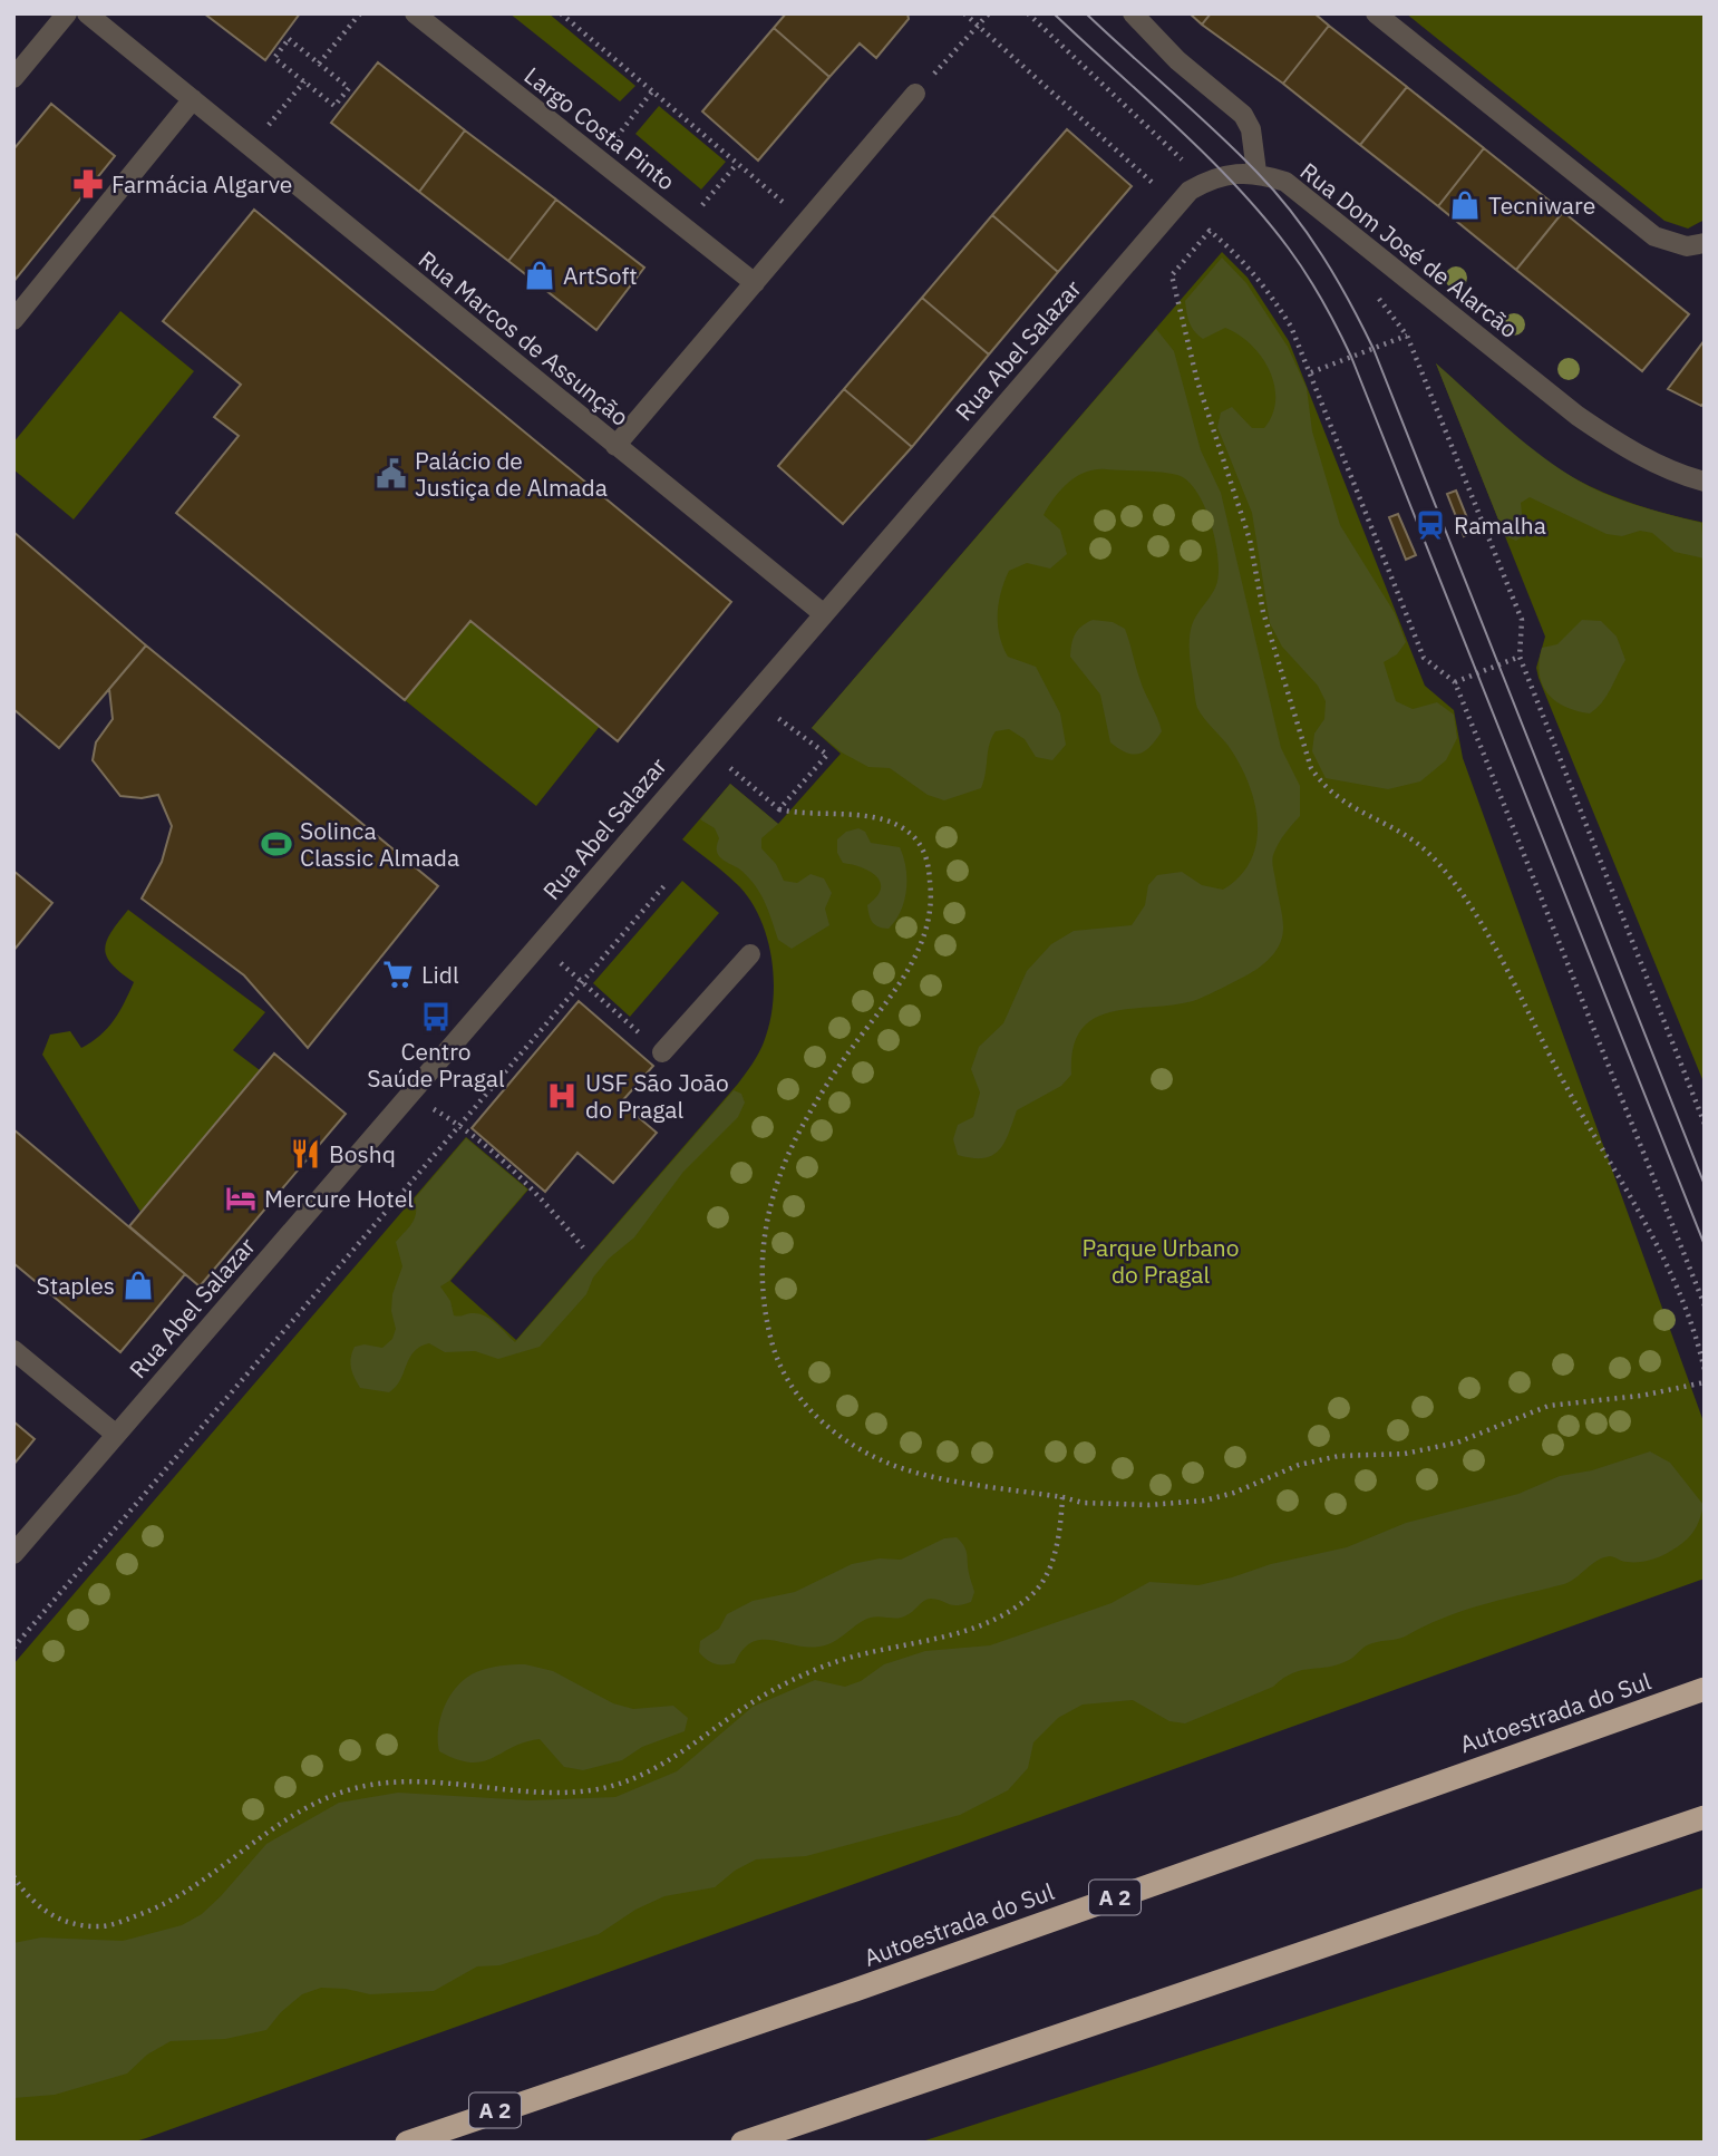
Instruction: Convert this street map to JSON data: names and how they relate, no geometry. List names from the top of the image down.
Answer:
{
  "streets": {
    "highway": ["Autoestrada do Sul", "A 2"],
    "street": [
      "Largo Costa Pinto",
      "Rua Dom José de Alarcão",
      "Rua Marcos de Assunção",
      "Rua Abel Salazar"
    ]
  },
  "crossings": [
    ["Rua Dom José de Alarcão", "Rua Abel Salazar"],
    ["Rua Marcos de Assunção", "Rua Abel Salazar"]
  ],
  "parks": ["Parque Urbano do Pragal"],
  "places": {
    "pharmacy": ["Farmácia Algarve"],
    "shop": ["Tecniware", "ArtSoft", "Staples"],
    "public building": ["Palácio de Justiça de Almada"],
    "station": ["Ramalha"],
    "sports": ["Solinca Classic Almada"],
    "supermarket": ["Lidl"],
    "bus stop": ["Centro Saúde Pragal"],
    "hospital": ["USF São João do Pragal"],
    "restaurant": ["Boshq"],
    "hotel": ["Mercure Hotel"]
  }
}
